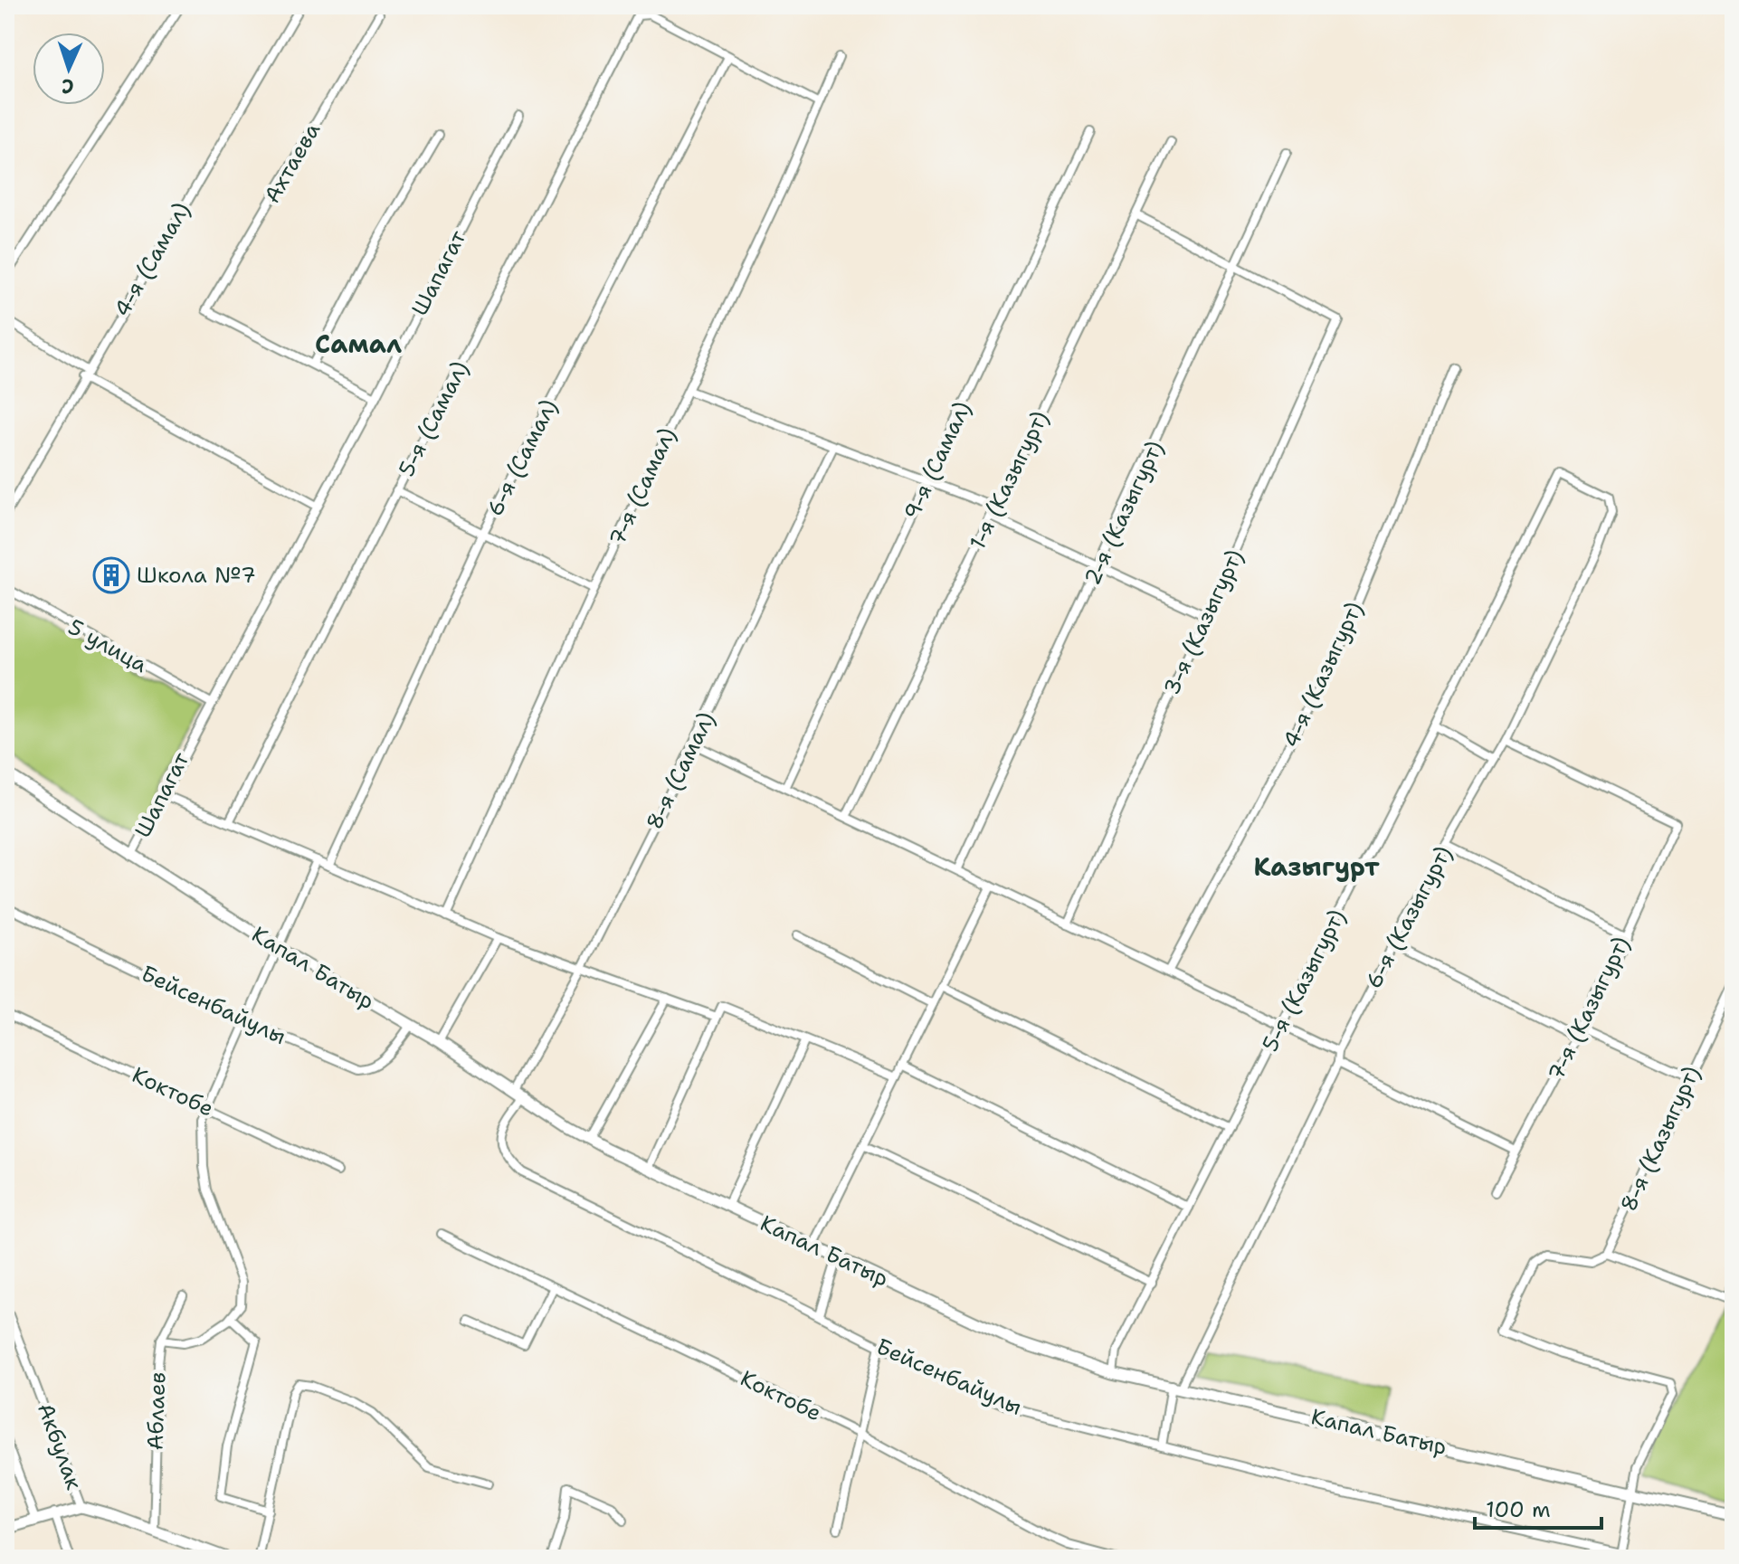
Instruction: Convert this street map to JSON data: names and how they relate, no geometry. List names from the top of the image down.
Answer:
{
  "streets": {
    "main road": ["Капал Батыр"],
    "street": [
      "Ахтаева",
      "4-я (Самал)",
      "Шапагат",
      "5-я (Самал)",
      "6-я (Самал)",
      "9-я (Самал)",
      "1-я (Казыгурт)",
      "7-я (Самал)",
      "2-я (Казыгурт)",
      "3-я (Казыгурт)",
      "5 улица",
      "4-я (Казыгурт)",
      "8-я (Самал)",
      "6-я (Казыгурт)",
      "5-я (Казыгурт)",
      "Бейсенбайулы",
      "7-я (Казыгурт)",
      "Коктобе",
      "8-я (Казыгурт)",
      "Аблаев",
      "Акбулак"
    ]
  },
  "crossings": [
    ["Шапагат", "5 улица"],
    ["Шапагат", "Капал Батыр"],
    ["5-я (Самал)", "6-я (Самал)"],
    ["2-я (Казыгурт)", "3-я (Казыгурт)"],
    ["8-я (Самал)", "Капал Батыр"],
    ["6-я (Казыгурт)", "Капал Батыр"],
    ["6-я (Казыгурт)", "5-я (Казыгурт)"],
    ["6-я (Казыгурт)", "Бейсенбайулы"],
    ["6-я (Казыгурт)", "7-я (Казыгурт)"],
    ["Капал Батыр", "5-я (Казыгурт)"],
    ["Капал Батыр", "Бейсенбайулы"]
  ],
  "districts": ["Самал", "Казыгурт"],
  "places": {
    "building": ["Школа №7"]
  },
  "scale_bar": "100 m",
  "north": "bottom"
}
